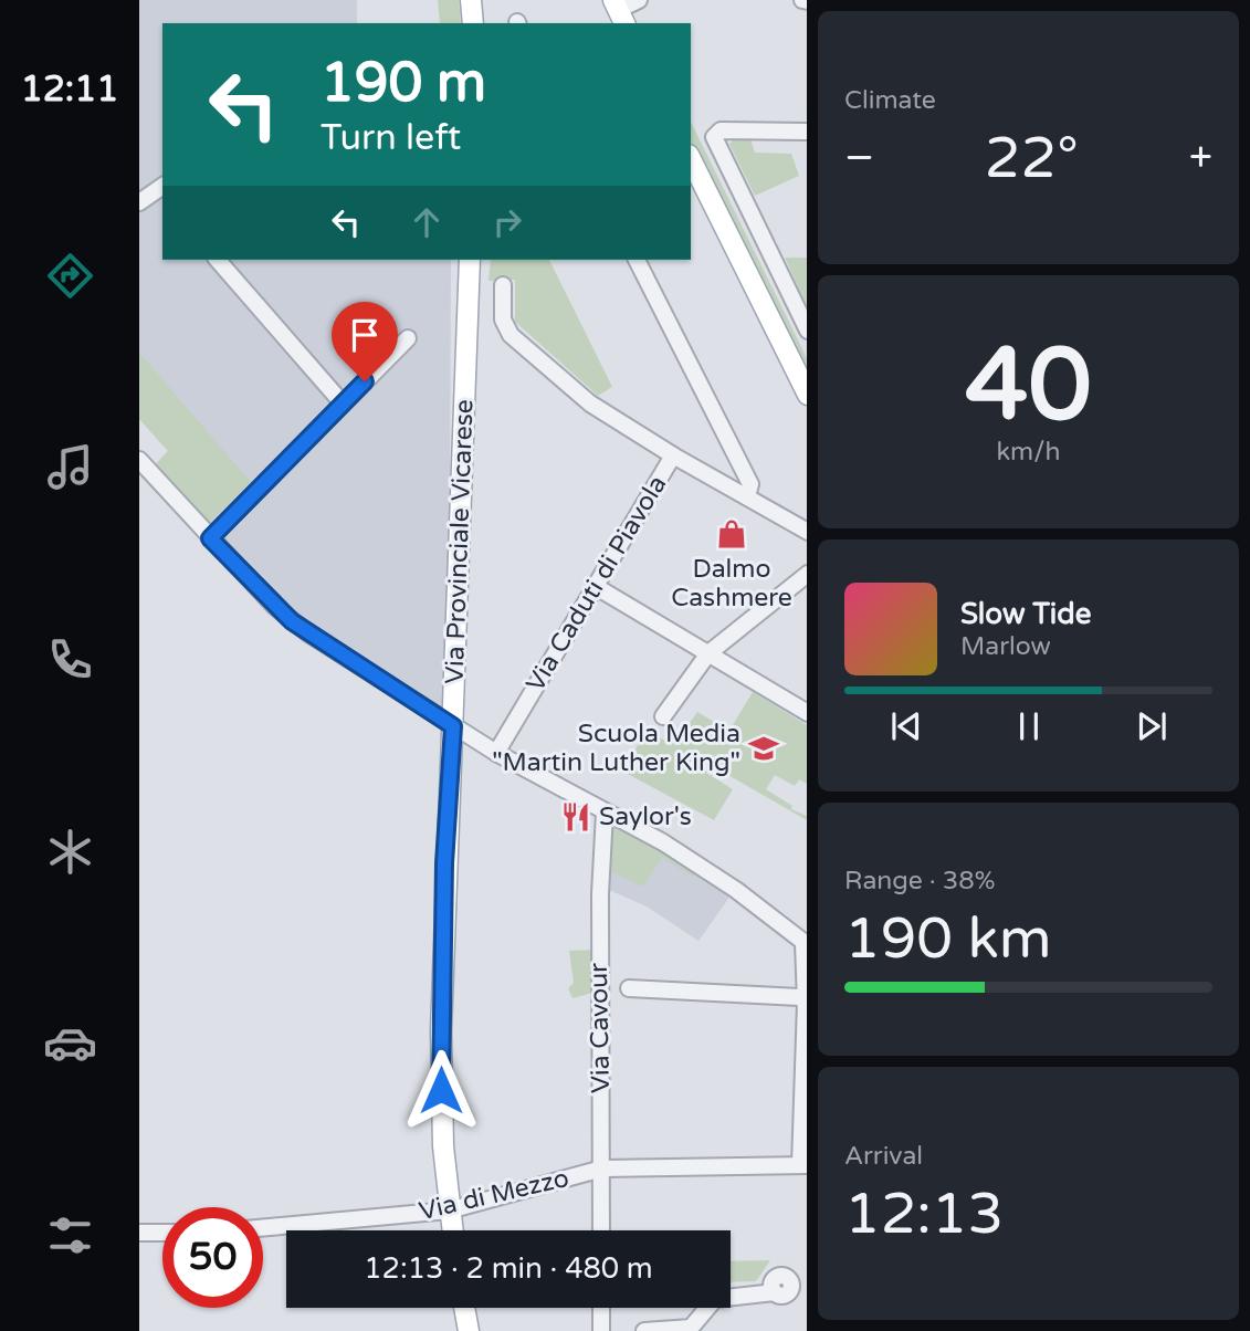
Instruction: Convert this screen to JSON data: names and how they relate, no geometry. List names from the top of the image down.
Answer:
{
  "streets": {
    "main road": ["Via Provinciale Vicarese"],
    "street": ["Via Caduti di Piavola", "Via Cavour", "Via di Mezzo"]
  },
  "crossings": [
    ["Via Provinciale Vicarese", "Via di Mezzo"],
    ["Via Cavour", "Via di Mezzo"]
  ],
  "places": {
    "shop": ["Dalmo Cashmere"],
    "school or university": ["Scuola Media \"Martin Luther King\""],
    "restaurant": ["Saylor's"]
  },
  "page": {
    "tabs": "12:11",
    "tile": [
      "Climate",
      ["40", "km/h"],
      ["Range · 38%", "190 km"],
      ["Arrival", "12:13"]
    ],
    "turn": ["190 m", "Turn left"],
    "heat": ["−", "22°", "+"],
    "song": ["Slow Tide", "Marlow"],
    "limit": "50",
    "trip": "12:13 · 2 min · 480 m"
  }
}
